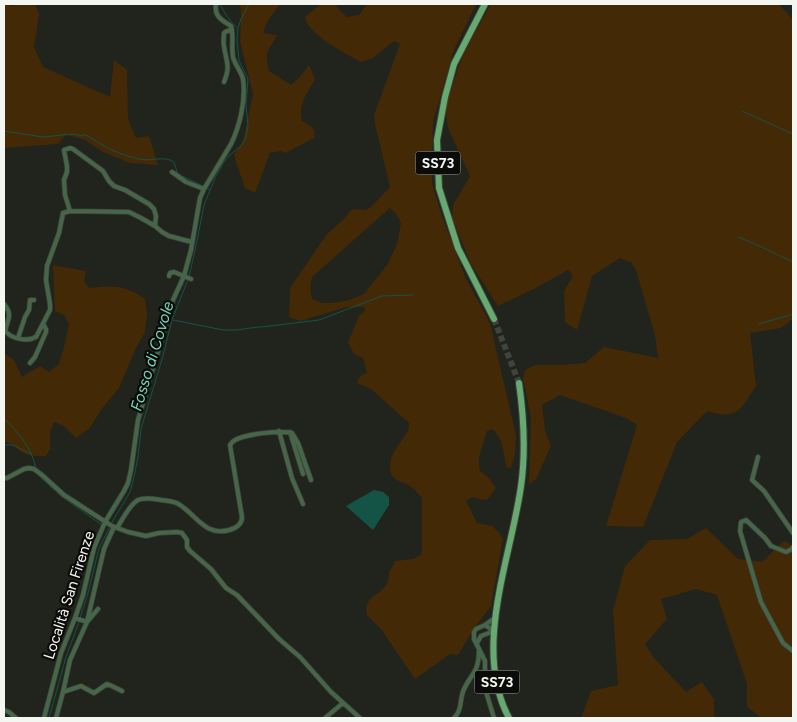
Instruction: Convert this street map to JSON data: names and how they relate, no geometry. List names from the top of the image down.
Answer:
{
  "streets": {
    "main road": ["SS73"],
    "street": ["Località San Firenze"]
  },
  "water": ["Fosso di Covole"]
}
